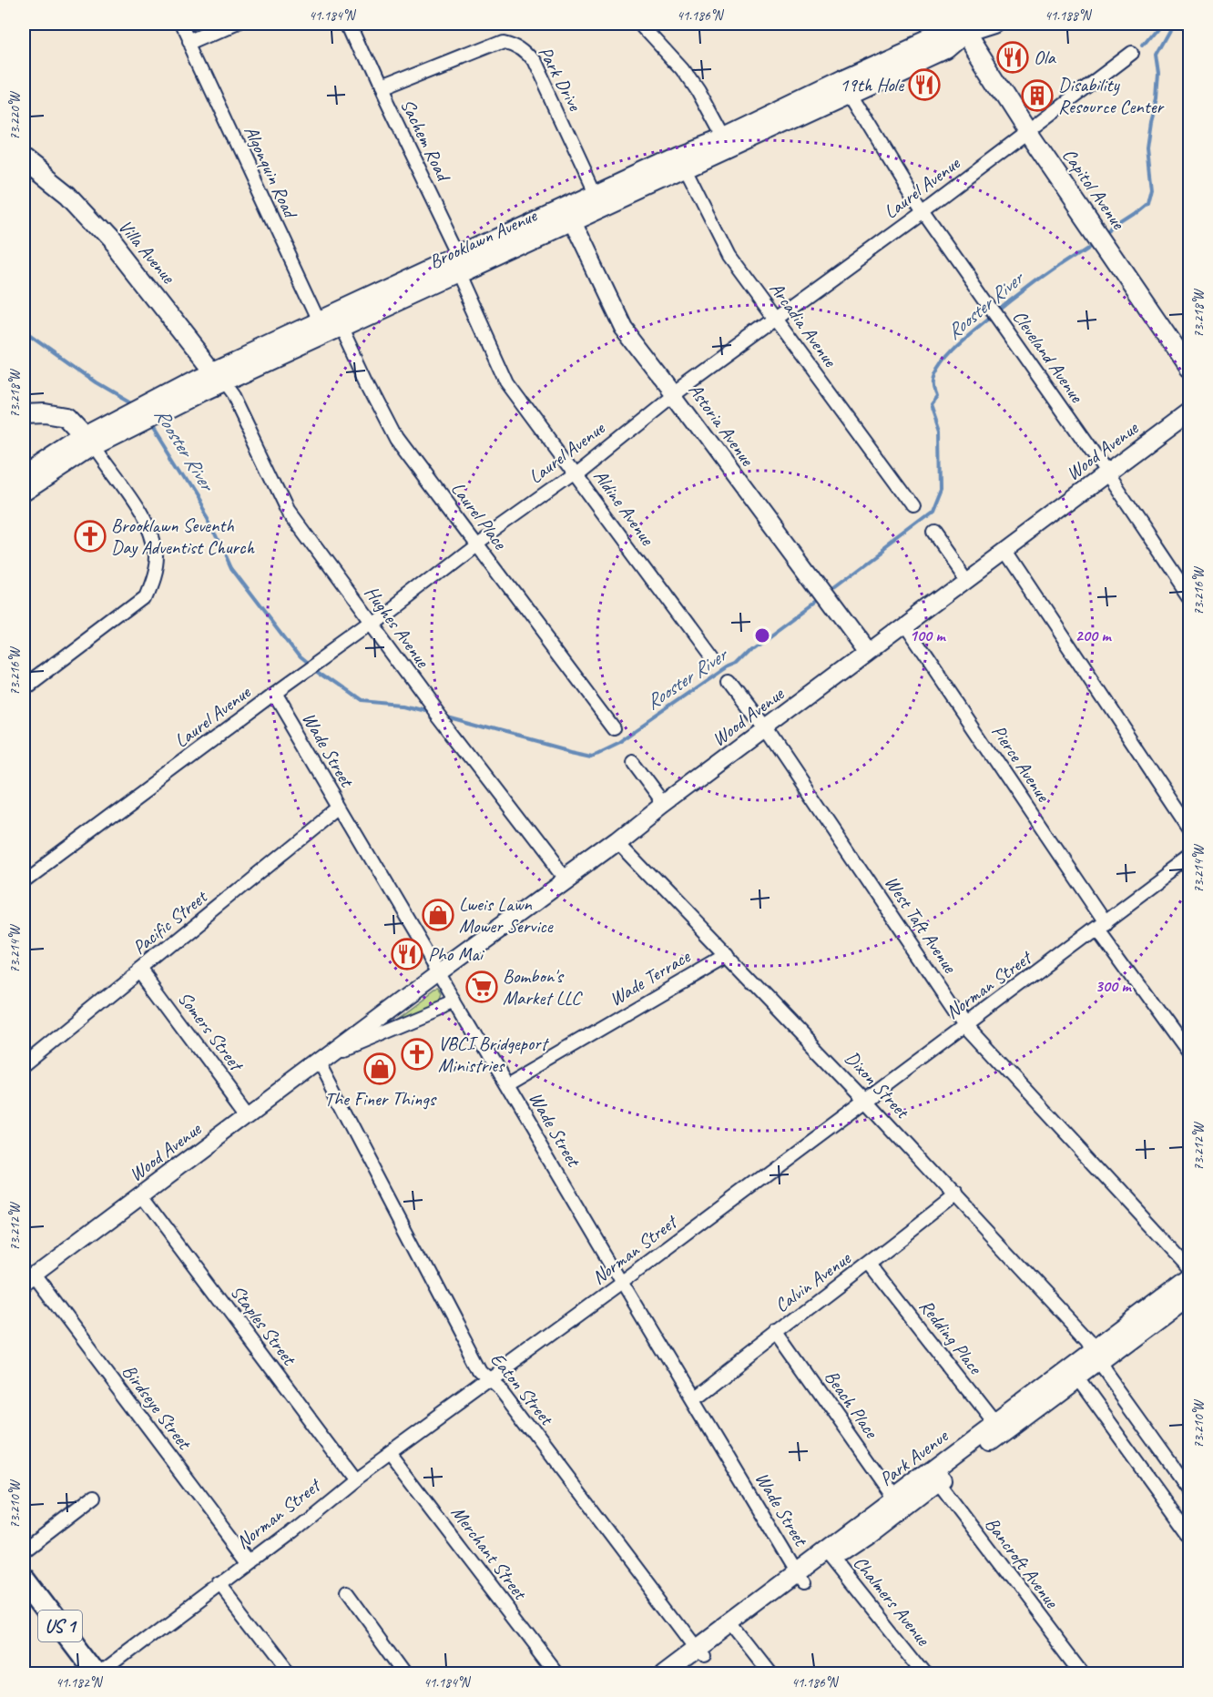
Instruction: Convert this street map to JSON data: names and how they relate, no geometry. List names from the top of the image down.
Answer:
{
  "streets": {
    "main road": [
      "Capitol Avenue",
      "Brooklawn Avenue",
      "Villa Avenue",
      "Park Avenue",
      "US 1"
    ],
    "street": [
      "Park Drive",
      "Sachem Road",
      "Algonquin Road",
      "Laurel Avenue",
      "Arcadia Avenue",
      "Cleveland Avenue",
      "Astoria Avenue",
      "Wood Avenue",
      "Aldine Avenue",
      "Laurel Place",
      "Hughes Avenue",
      "Wade Street",
      "Pierce Avenue",
      "Pacific Street",
      "West Taft Avenue",
      "Wade Terrace",
      "Norman Street",
      "Somers Street",
      "Dixon Street",
      "Calvin Avenue",
      "Staples Street",
      "Redding Place",
      "Eaton Street",
      "Beach Place",
      "Birdseye Street",
      "Merchant Street",
      "Bancroft Avenue",
      "Chalmers Avenue"
    ]
  },
  "crossings": [
    ["Park Drive", "Sachem Road"],
    ["Park Drive", "Brooklawn Avenue"],
    ["Sachem Road", "Brooklawn Avenue"],
    ["Sachem Road", "Aldine Avenue"],
    ["Algonquin Road", "Brooklawn Avenue"],
    ["Algonquin Road", "Laurel Place"],
    ["Laurel Avenue", "Capitol Avenue"],
    ["Laurel Avenue", "Arcadia Avenue"],
    ["Laurel Avenue", "Cleveland Avenue"],
    ["Laurel Avenue", "Astoria Avenue"],
    ["Laurel Avenue", "Aldine Avenue"],
    ["Laurel Avenue", "Laurel Place"],
    ["Laurel Avenue", "Hughes Avenue"],
    ["Laurel Avenue", "Wade Street"],
    ["Capitol Avenue", "Brooklawn Avenue"],
    ["Brooklawn Avenue", "Villa Avenue"],
    ["Brooklawn Avenue", "Arcadia Avenue"],
    ["Brooklawn Avenue", "Cleveland Avenue"],
    ["Brooklawn Avenue", "Astoria Avenue"],
    ["Brooklawn Avenue", "Aldine Avenue"],
    ["Brooklawn Avenue", "Laurel Place"],
    ["Brooklawn Avenue", "Hughes Avenue"],
    ["Villa Avenue", "Hughes Avenue"],
    ["Cleveland Avenue", "Wood Avenue"],
    ["Astoria Avenue", "Wood Avenue"],
    ["Wood Avenue", "Hughes Avenue"],
    ["Wood Avenue", "Wade Street"],
    ["Wood Avenue", "Pierce Avenue"],
    ["Wood Avenue", "West Taft Avenue"],
    ["Wood Avenue", "Somers Street"],
    ["Wood Avenue", "Dixon Street"],
    ["Wood Avenue", "Staples Street"],
    ["Wood Avenue", "Eaton Street"],
    ["Wood Avenue", "Birdseye Street"],
    ["Wade Street", "Pacific Street"],
    ["Wade Street", "Wade Terrace"],
    ["Wade Street", "Norman Street"],
    ["Wade Street", "Calvin Avenue"],
    ["Wade Street", "Park Avenue"],
    ["Pierce Avenue", "Norman Street"],
    ["Pacific Street", "Somers Street"],
    ["West Taft Avenue", "Norman Street"],
    ["Wade Terrace", "Dixon Street"],
    ["Norman Street", "Dixon Street"],
    ["Norman Street", "Staples Street"],
    ["Norman Street", "Eaton Street"],
    ["Norman Street", "Birdseye Street"],
    ["Norman Street", "Merchant Street"],
    ["Dixon Street", "Calvin Avenue"],
    ["Dixon Street", "Park Avenue"],
    ["Calvin Avenue", "Redding Place"],
    ["Calvin Avenue", "Beach Place"],
    ["Redding Place", "Park Avenue"],
    ["Eaton Street", "Park Avenue"],
    ["Beach Place", "Park Avenue"],
    ["Park Avenue", "Bancroft Avenue"],
    ["Park Avenue", "Chalmers Avenue"]
  ],
  "water": ["Rooster River"],
  "places": {
    "restaurant": ["Ola", "19th Hole", "Pho Mai"],
    "building": ["Disability Resource Center"],
    "church": ["Brooklawn Seventh Day Adventist Church", "VBCI Bridgeport Ministries"],
    "shop": ["Lweis Lawn Mower Service", "The Finer Things"],
    "supermarket": ["Bombon's Market LLC"]
  },
  "coordinates": [
    "41.184°N",
    "41.186°N",
    "41.188°N",
    "73.220°W",
    "73.218°W",
    "73.216°W",
    "73.214°W",
    "73.212°W",
    "73.210°W",
    "41.182°N"
  ],
  "rings": ["100 m", "200 m", "300 m"]
}
